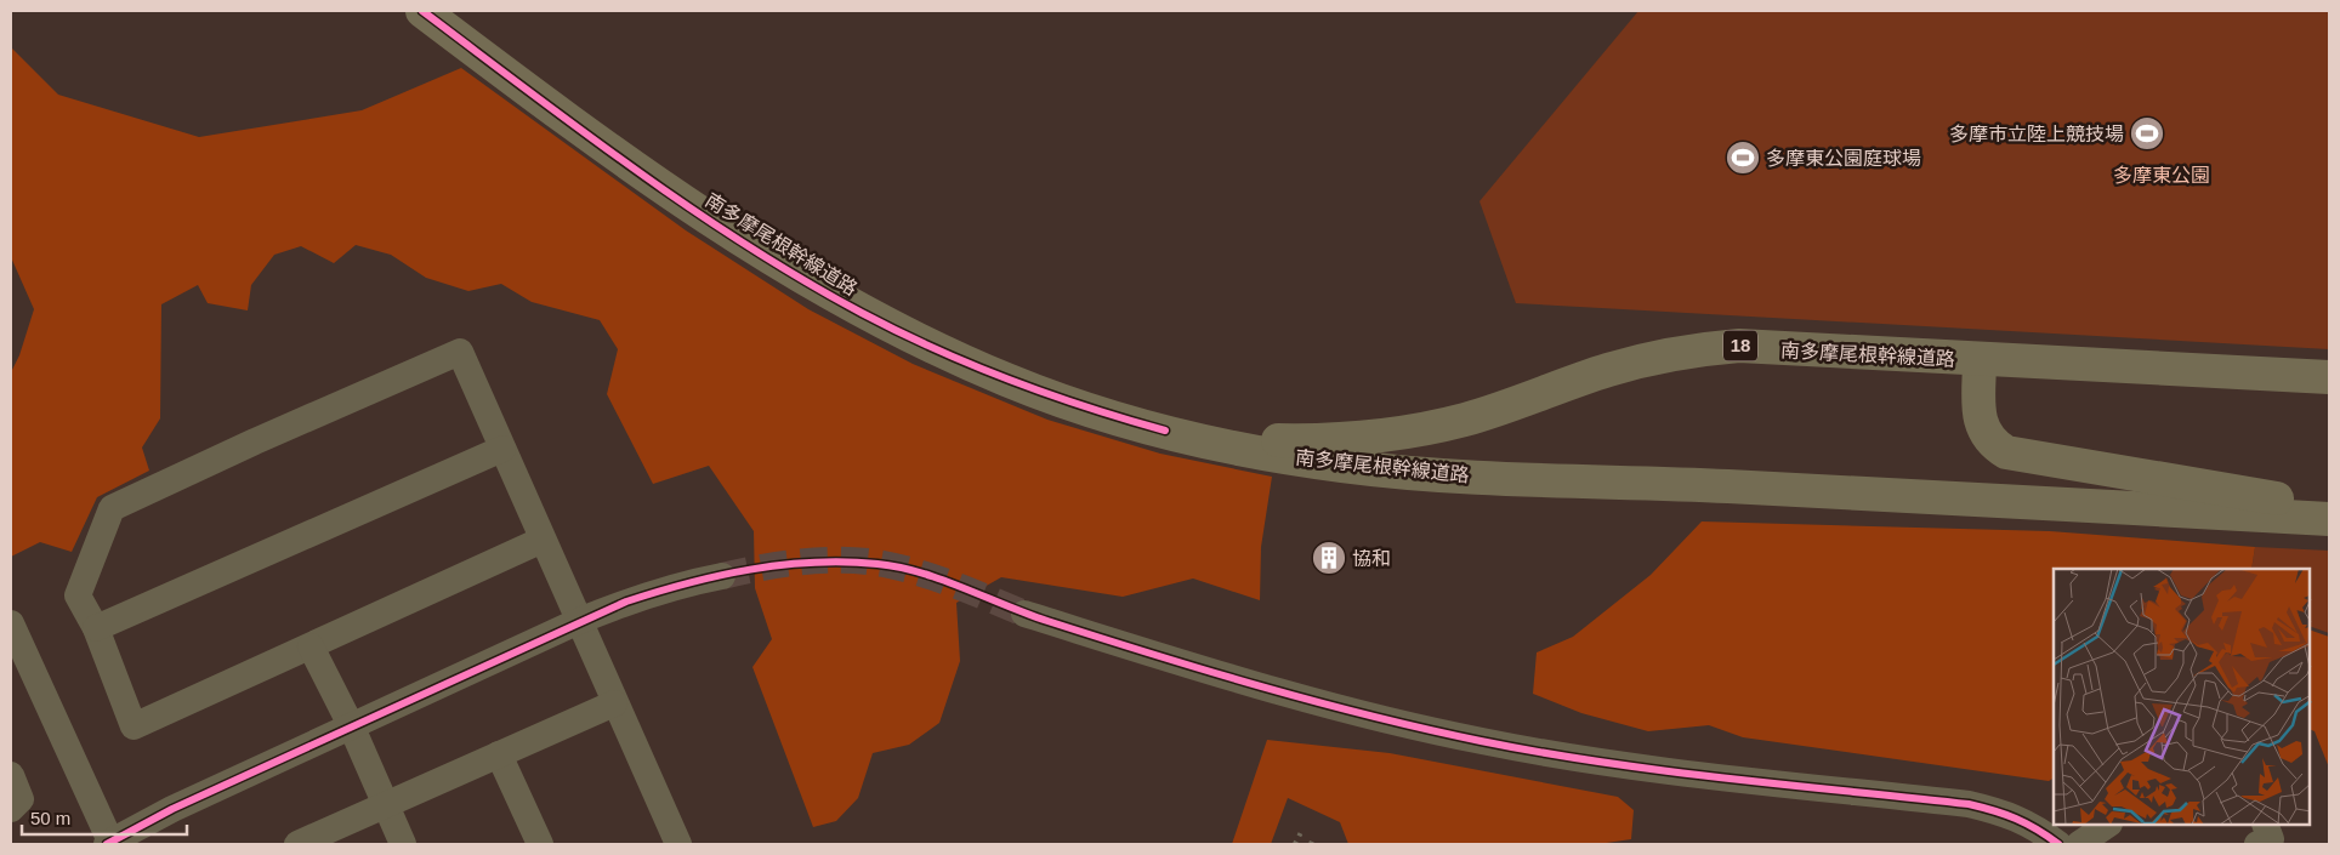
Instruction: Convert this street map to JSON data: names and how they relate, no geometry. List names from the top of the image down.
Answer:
{
  "streets": {
    "main road": ["南多摩尾根幹線道路", "18"]
  },
  "parks": ["多摩東公園"],
  "places": {
    "sports": ["多摩市立陸上競技場", "多摩東公園庭球場"],
    "building": ["協和"]
  },
  "scale_bar": "50 m"
}
